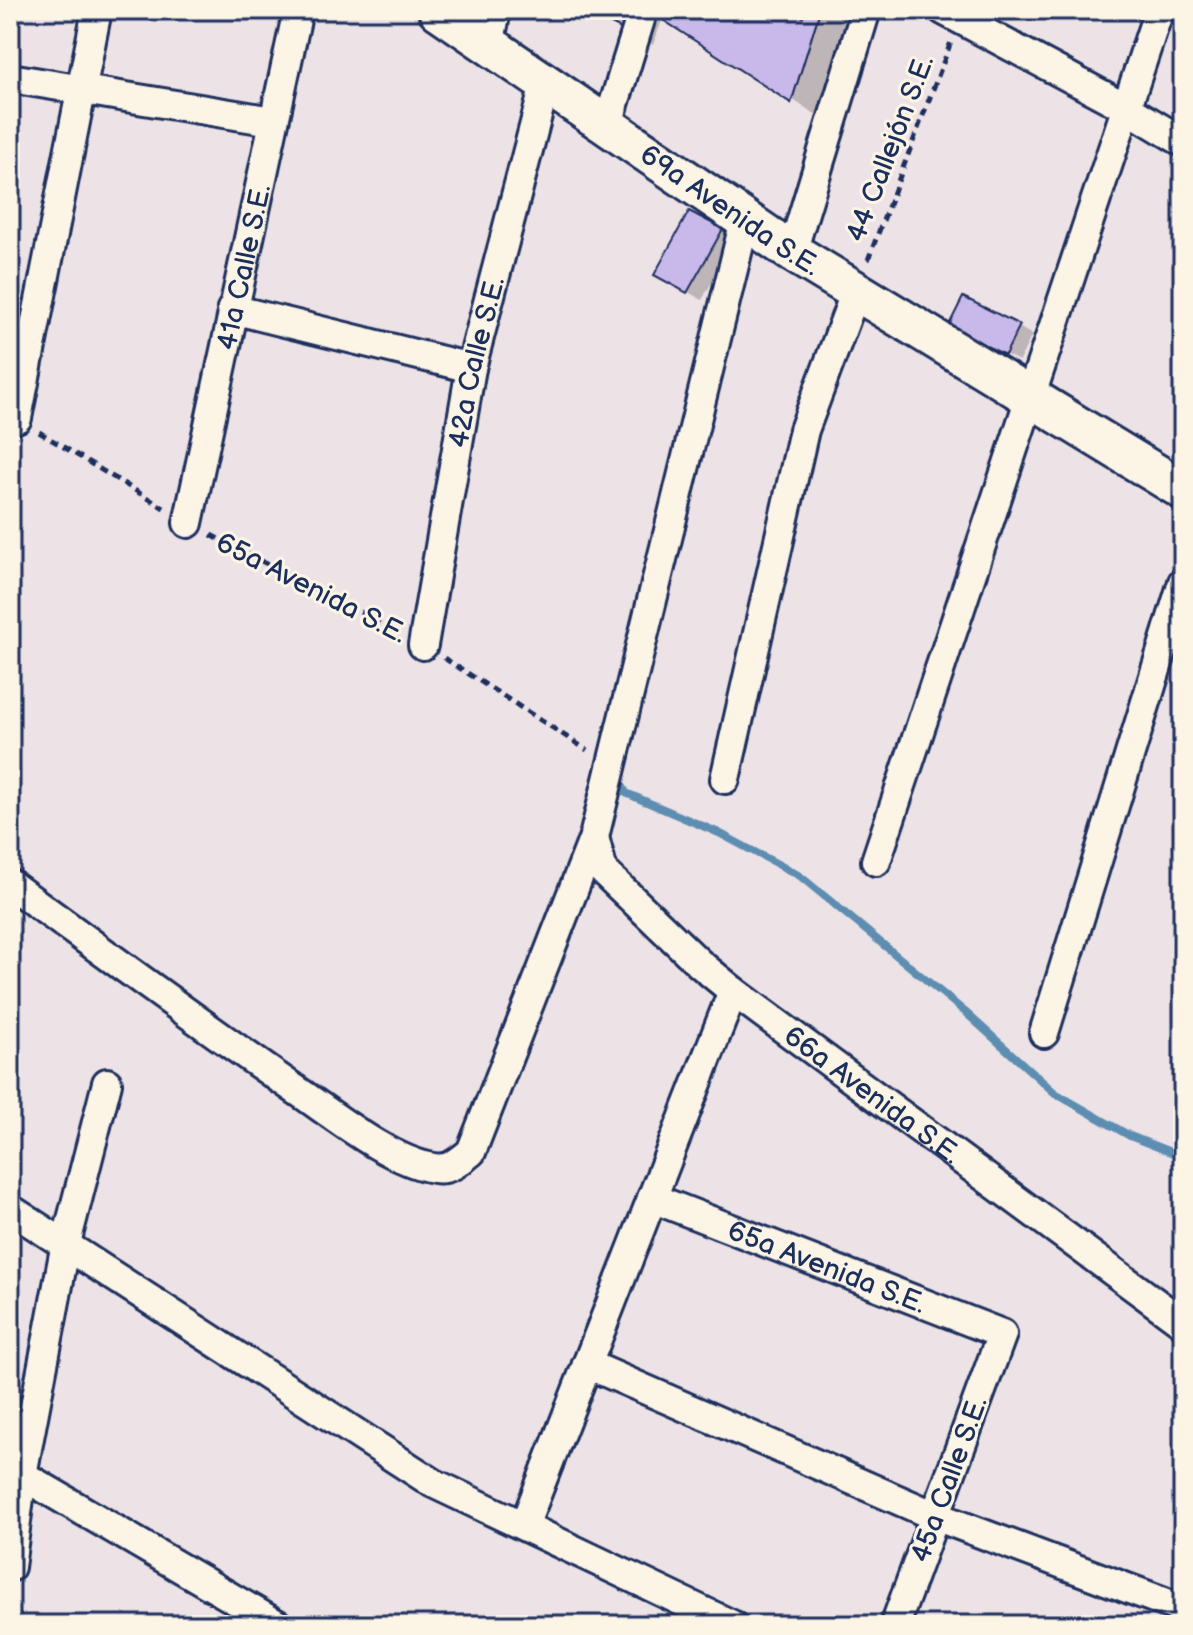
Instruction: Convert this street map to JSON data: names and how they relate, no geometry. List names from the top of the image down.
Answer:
{
  "streets": {
    "street": [
      "69a Avenida S.E.",
      "41a Calle S.E.",
      "42a Calle S.E.",
      "65a Avenida S.E.",
      "66a Avenida S.E.",
      "45a Calle S.E."
    ],
    "path": ["44 Callejón S.E."]
  },
  "crossings": [
    ["44 Callejón S.E.", "69a Avenida S.E."],
    ["69a Avenida S.E.", "42a Calle S.E."],
    ["41a Calle S.E.", "65a Avenida S.E."],
    ["42a Calle S.E.", "65a Avenida S.E."],
    ["65a Avenida S.E.", "45a Calle S.E."]
  ]
}
